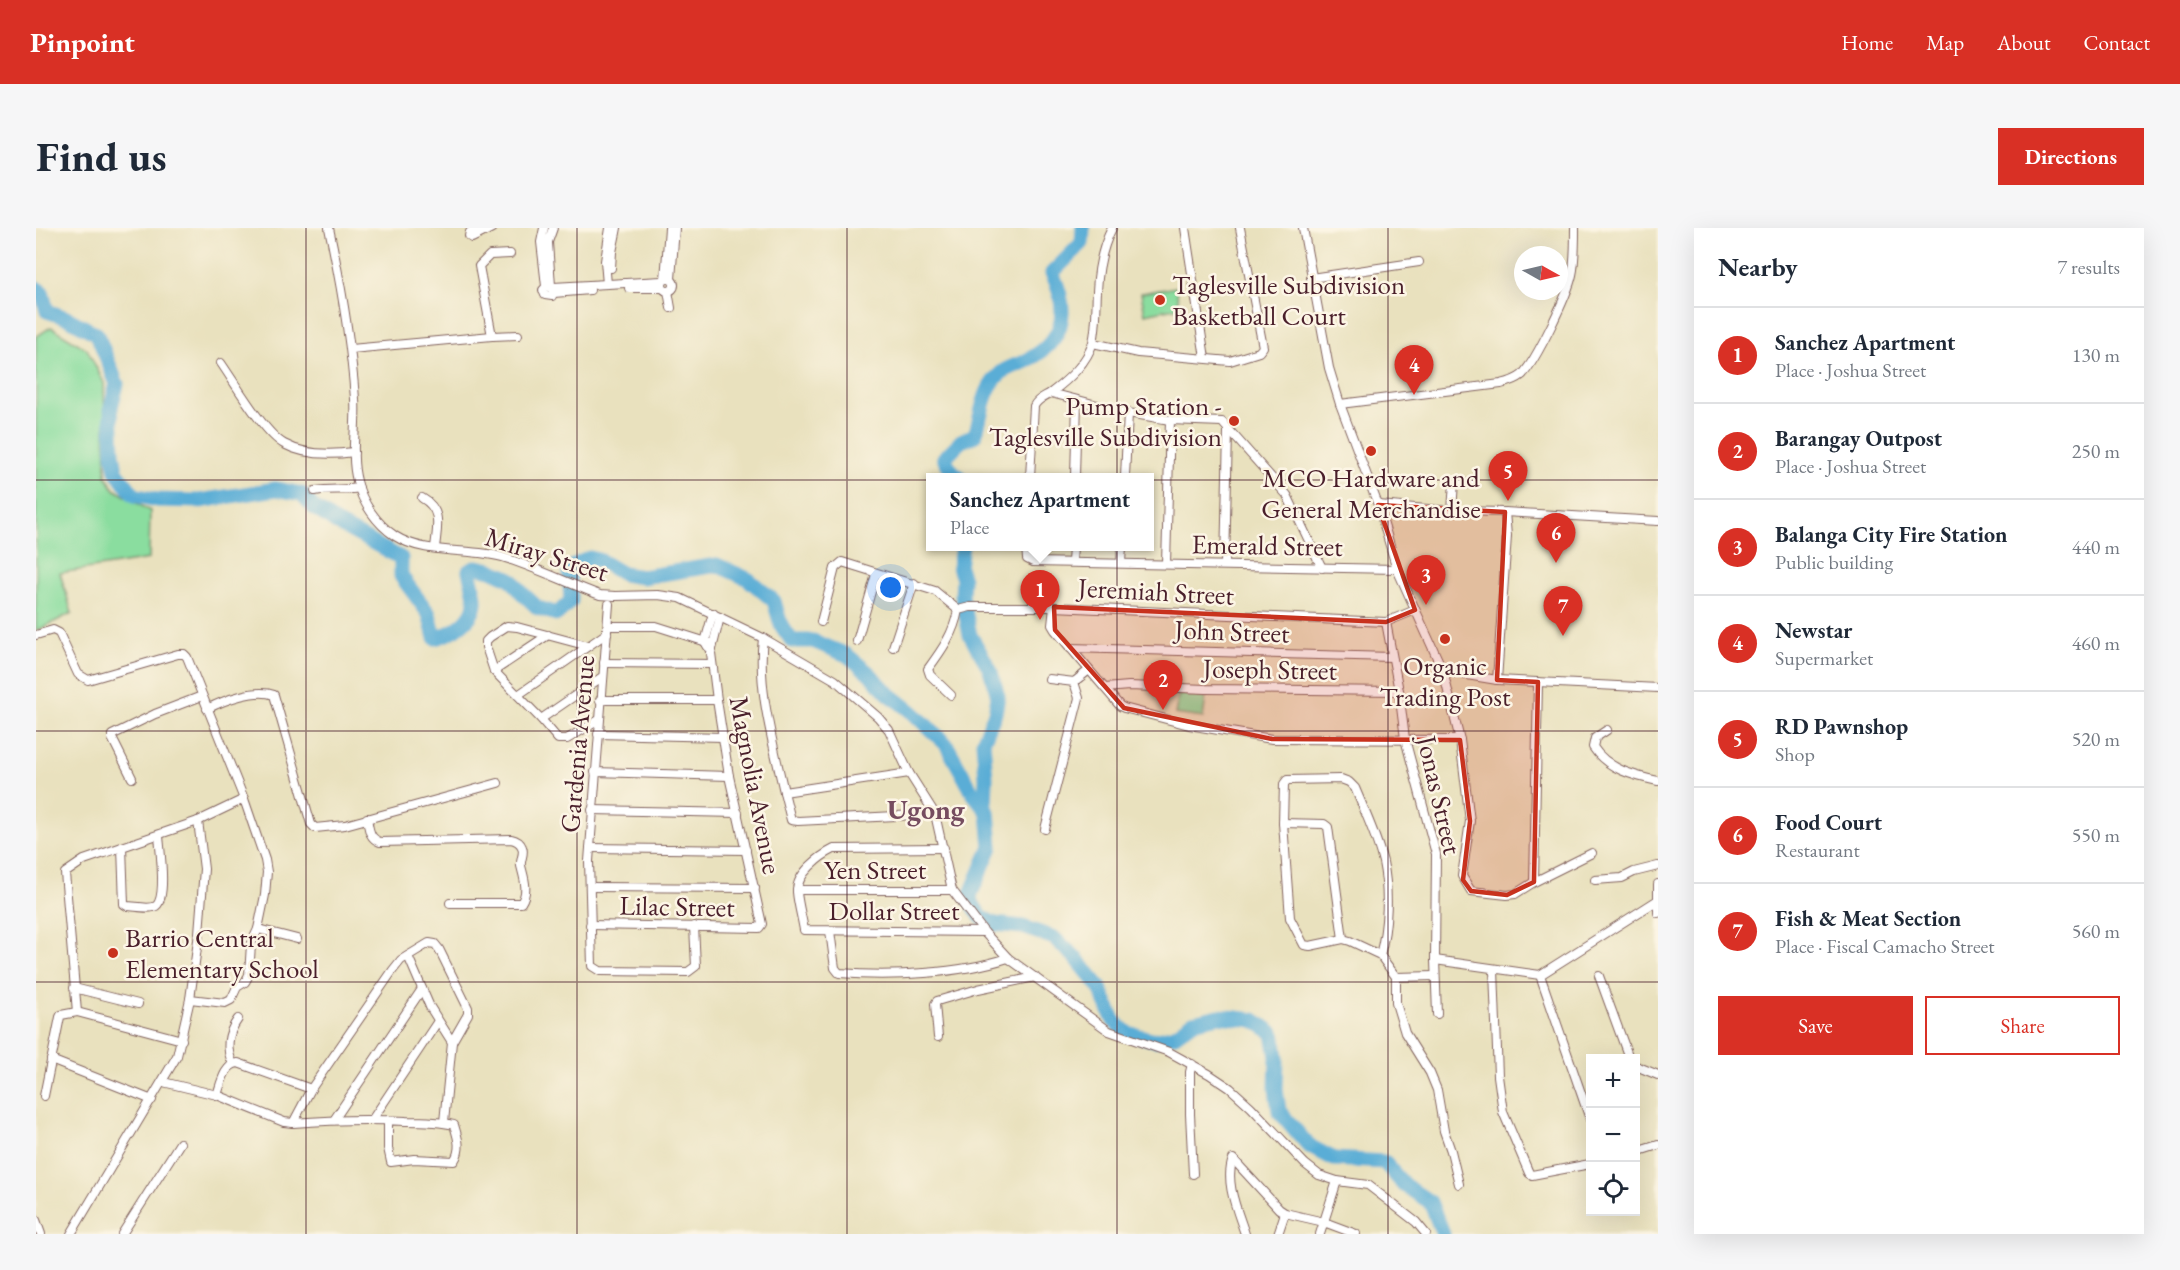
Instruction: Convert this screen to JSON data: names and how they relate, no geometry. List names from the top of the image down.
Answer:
{
  "streets": {
    "street": [
      "Emerald Street",
      "Miray Street",
      "Jeremiah Street",
      "John Street",
      "Joseph Street",
      "Gardenia Avenue",
      "Magnolia Avenue",
      "Jonas Street",
      "Yen Street",
      "Lilac Street",
      "Dollar Street"
    ]
  },
  "crossings": [
    ["Miray Street", "Magnolia Avenue"],
    ["Miray Street", "Yen Street"],
    ["Jeremiah Street", "Jonas Street"],
    ["John Street", "Jonas Street"],
    ["Joseph Street", "Jonas Street"],
    ["Gardenia Avenue", "Lilac Street"],
    ["Magnolia Avenue", "Lilac Street"],
    ["Yen Street", "Dollar Street"]
  ],
  "districts": ["Ugong"],
  "places": [
    "Taglesville Subdivision Basketball Court",
    "Pump Station - Taglesville Subdivision",
    "MCO Hardware and General Merchandise",
    "Organic Trading Post",
    "Barrio Central Elementary School"
  ],
  "north": "right",
  "page": {
    "header": "Pinpoint",
    "nav": [
      "Home",
      "Map",
      "About",
      "Contact"
    ],
    "buttons": [
      "Directions",
      ["Save", "Share"]
    ],
    "title": "Find us",
    "heading": ["Nearby", "7 results"],
    "list": [
      {
        "mark": "1",
        "name": "Sanchez Apartment",
        "note": "Place · Joshua Street",
        "value": "130 m"
      },
      {
        "mark": "2",
        "name": "Barangay Outpost",
        "note": "Place · Joshua Street",
        "value": "250 m"
      },
      {
        "mark": "3",
        "name": "Balanga City Fire Station",
        "note": "Public building",
        "value": "440 m"
      },
      {
        "mark": "4",
        "name": "Newstar",
        "note": "Supermarket",
        "value": "460 m"
      },
      {
        "mark": "5",
        "name": "RD Pawnshop",
        "note": "Shop",
        "value": "520 m"
      },
      {
        "mark": "6",
        "name": "Food Court",
        "note": "Restaurant",
        "value": "550 m"
      },
      {
        "mark": "7",
        "name": "Fish & Meat Section",
        "note": "Place · Fiscal Camacho Street",
        "value": "560 m"
      }
    ],
    "pins": [
      "4",
      "5",
      "6",
      "3",
      "1",
      "7",
      "2"
    ],
    "popup": ["Sanchez Apartment", "Place"],
    "map_buttons": ["+", "−"]
  }
}
